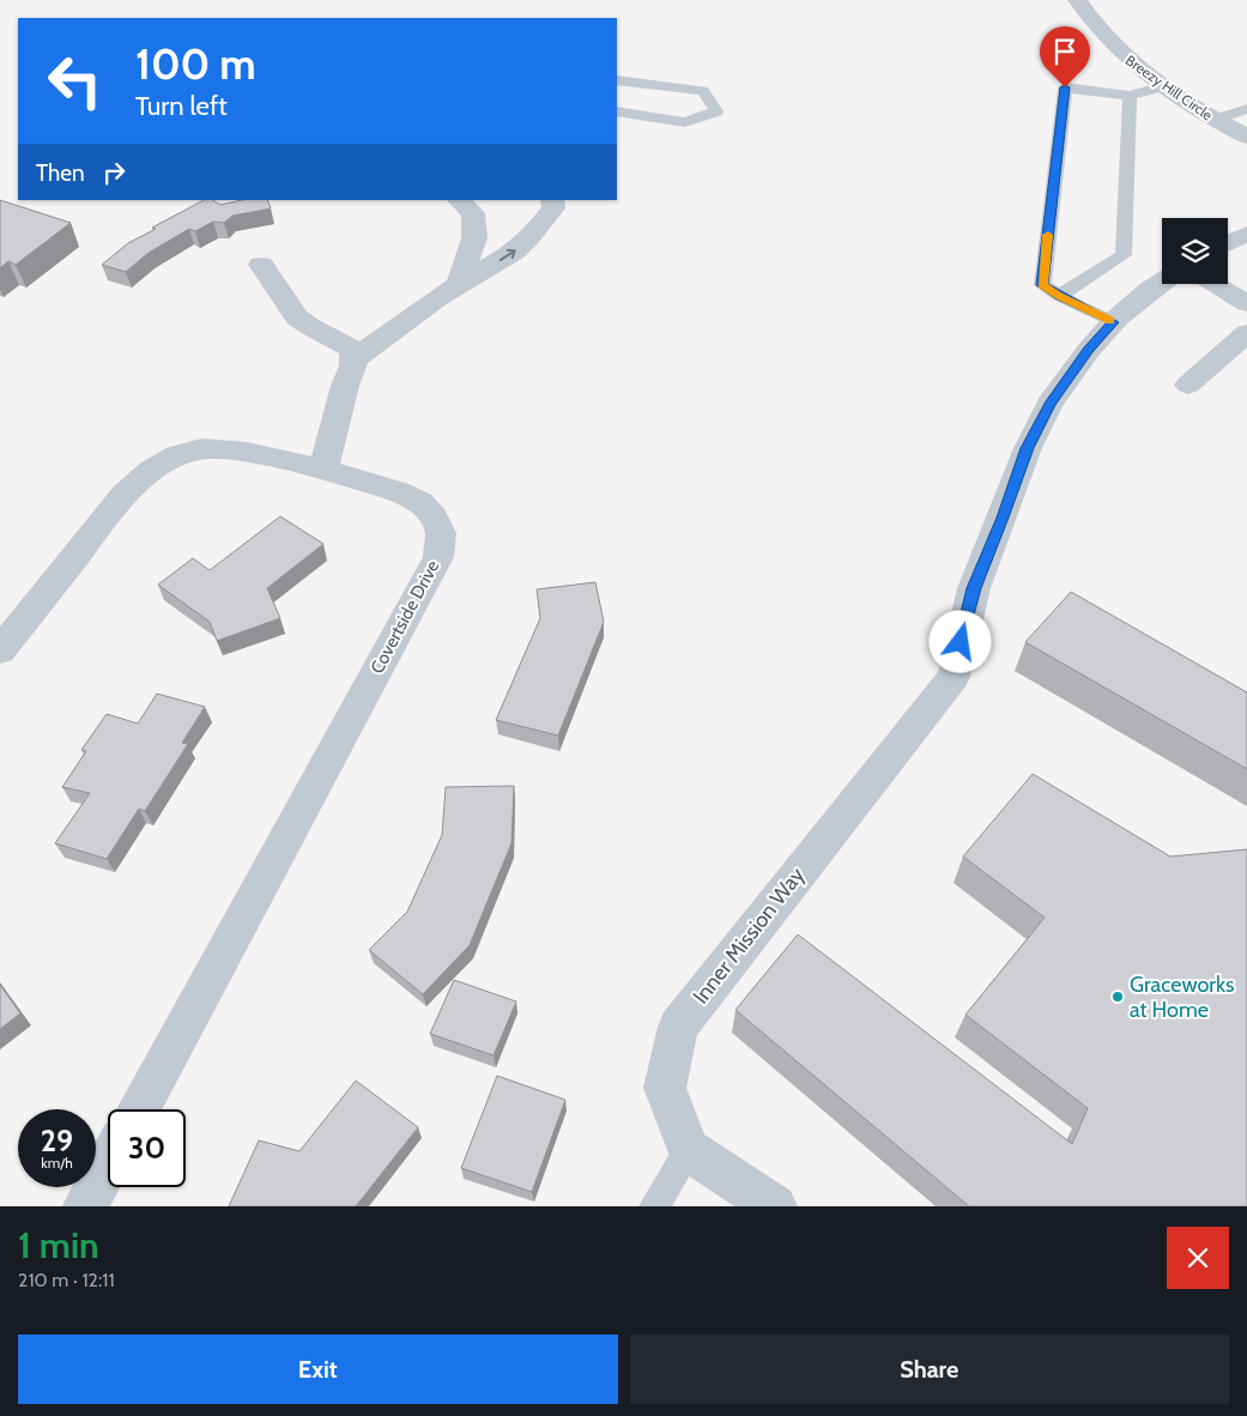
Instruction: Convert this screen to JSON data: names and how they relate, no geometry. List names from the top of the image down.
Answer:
{
  "streets": {
    "street": ["Breezy Hill Circle", "Covertside Drive", "Inner Mission Way"]
  },
  "places": ["Graceworks at Home"],
  "page": {
    "turn": ["100 m", "Turn left"],
    "then": "Then",
    "speed": "29 km/h",
    "limit": "30",
    "heading": ["1 min", "210 m · 12:11"],
    "buttons": ["Exit", "Share"]
  }
}
